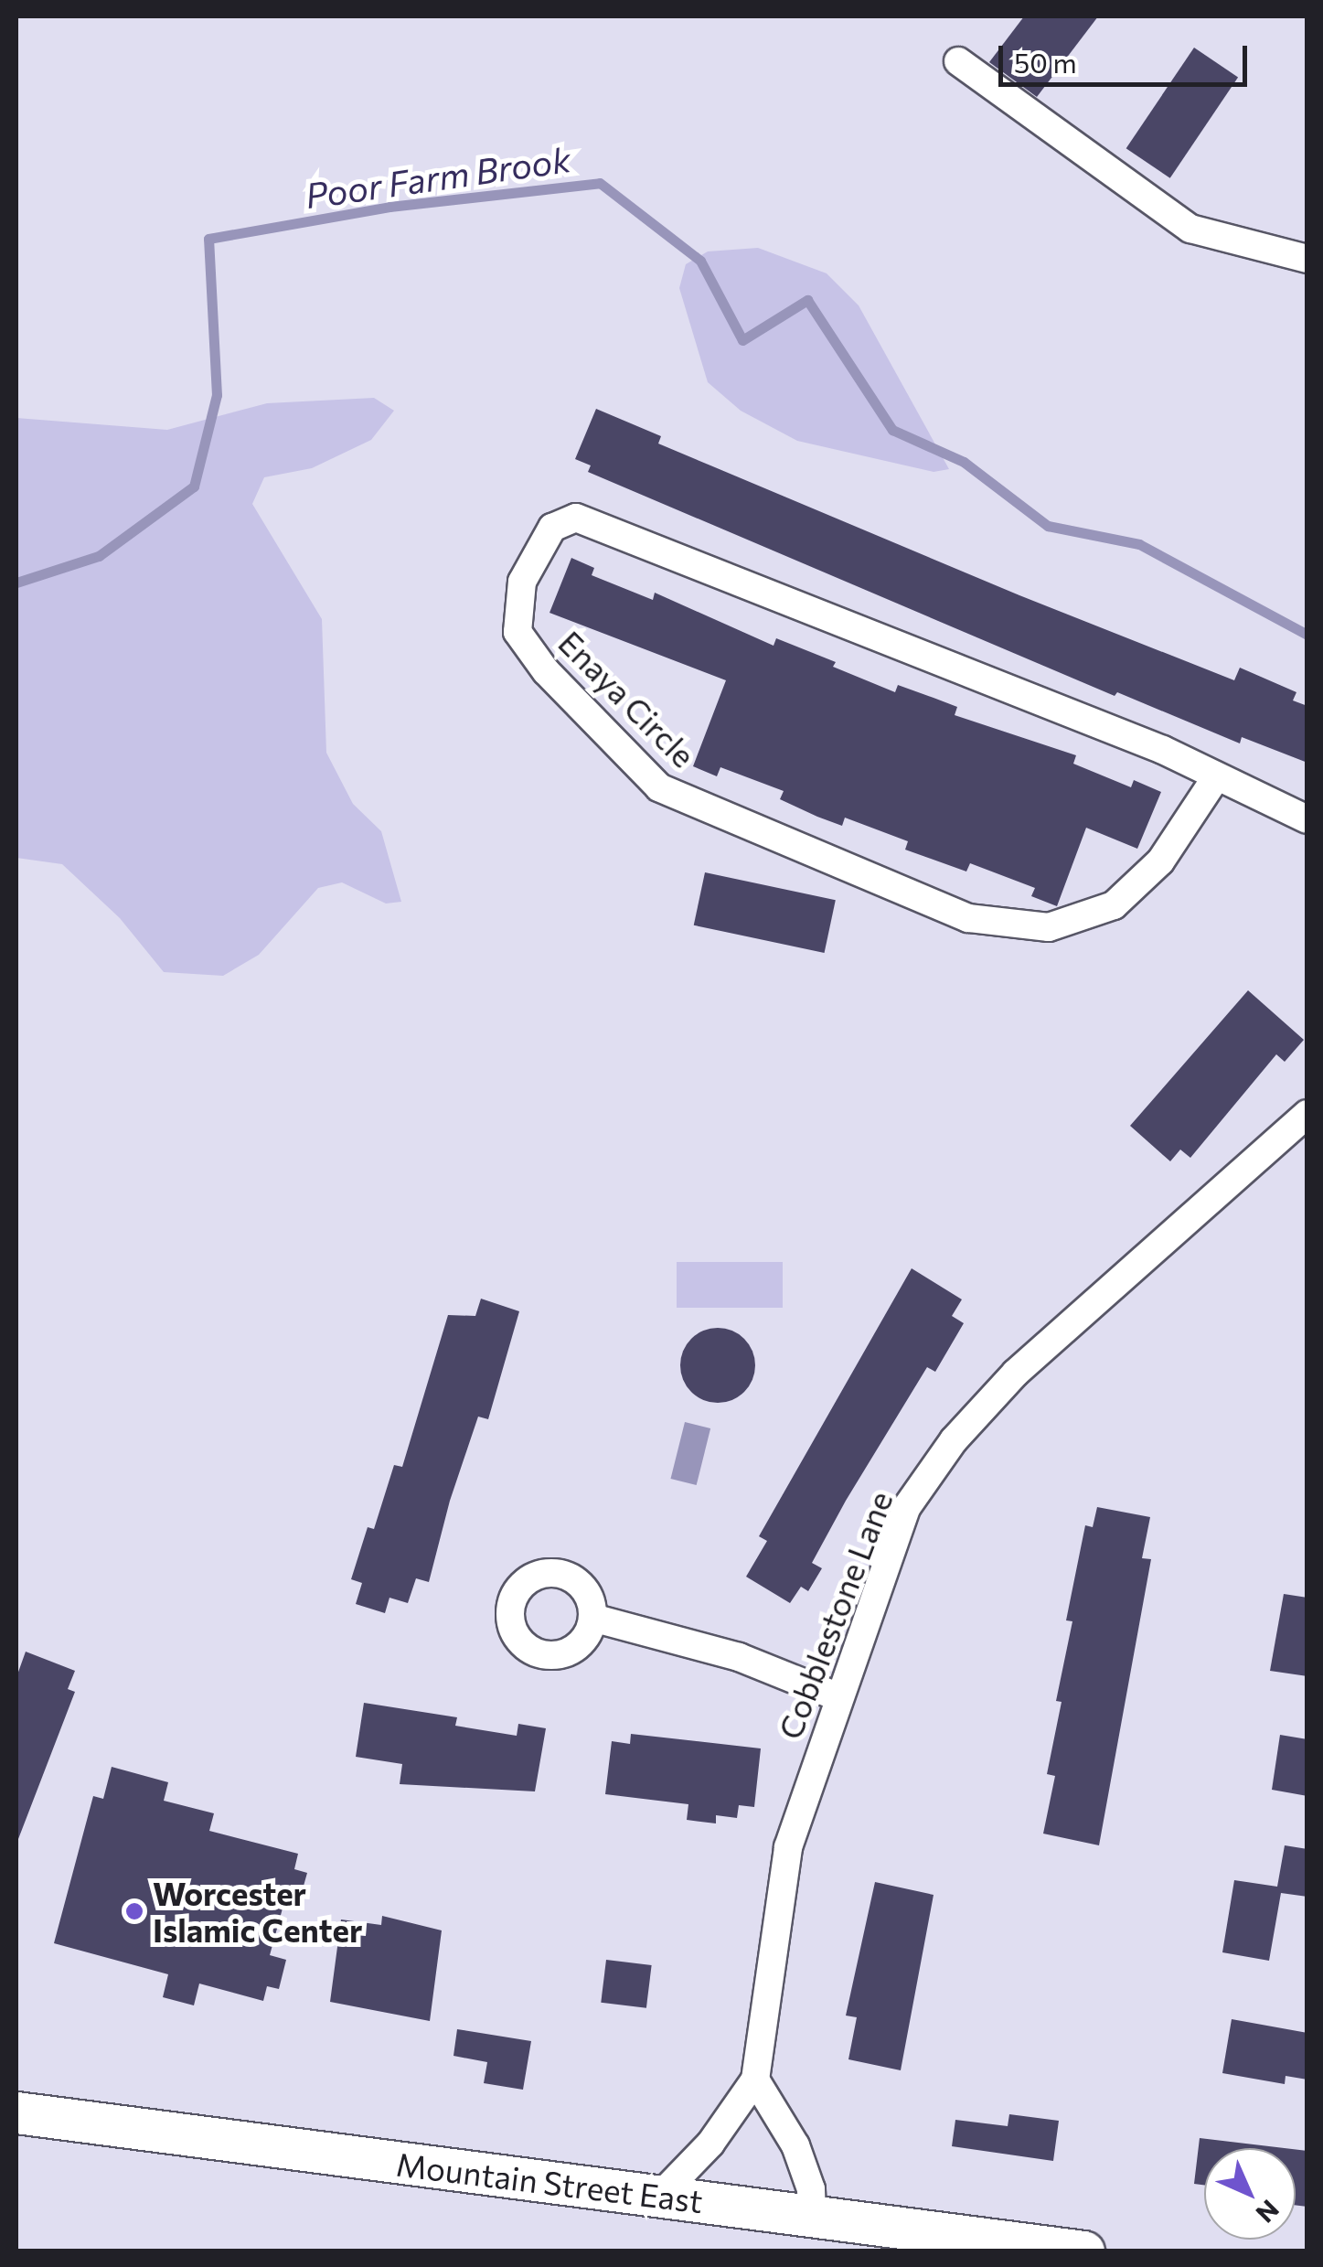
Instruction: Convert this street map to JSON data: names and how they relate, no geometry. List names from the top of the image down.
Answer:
{
  "streets": {
    "main road": ["Mountain Street East"],
    "street": ["Enaya Circle", "Cobblestone Lane"]
  },
  "crossings": [
    ["Cobblestone Lane", "Mountain Street East"]
  ],
  "water": ["Poor Farm Brook"],
  "places": ["Worcester Islamic Center"],
  "scale_bar": "50 m",
  "north": "bottom right"
}
